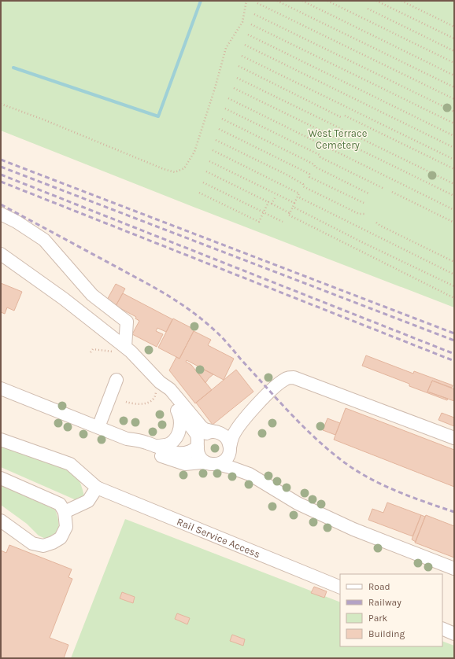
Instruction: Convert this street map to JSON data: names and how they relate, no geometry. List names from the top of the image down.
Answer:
{
  "streets": {
    "street": ["Rail Service Access"]
  },
  "parks": ["West Terrace Cemetery"],
  "legend": [
    "Road",
    "Railway",
    "Park",
    "Building"
  ]
}
